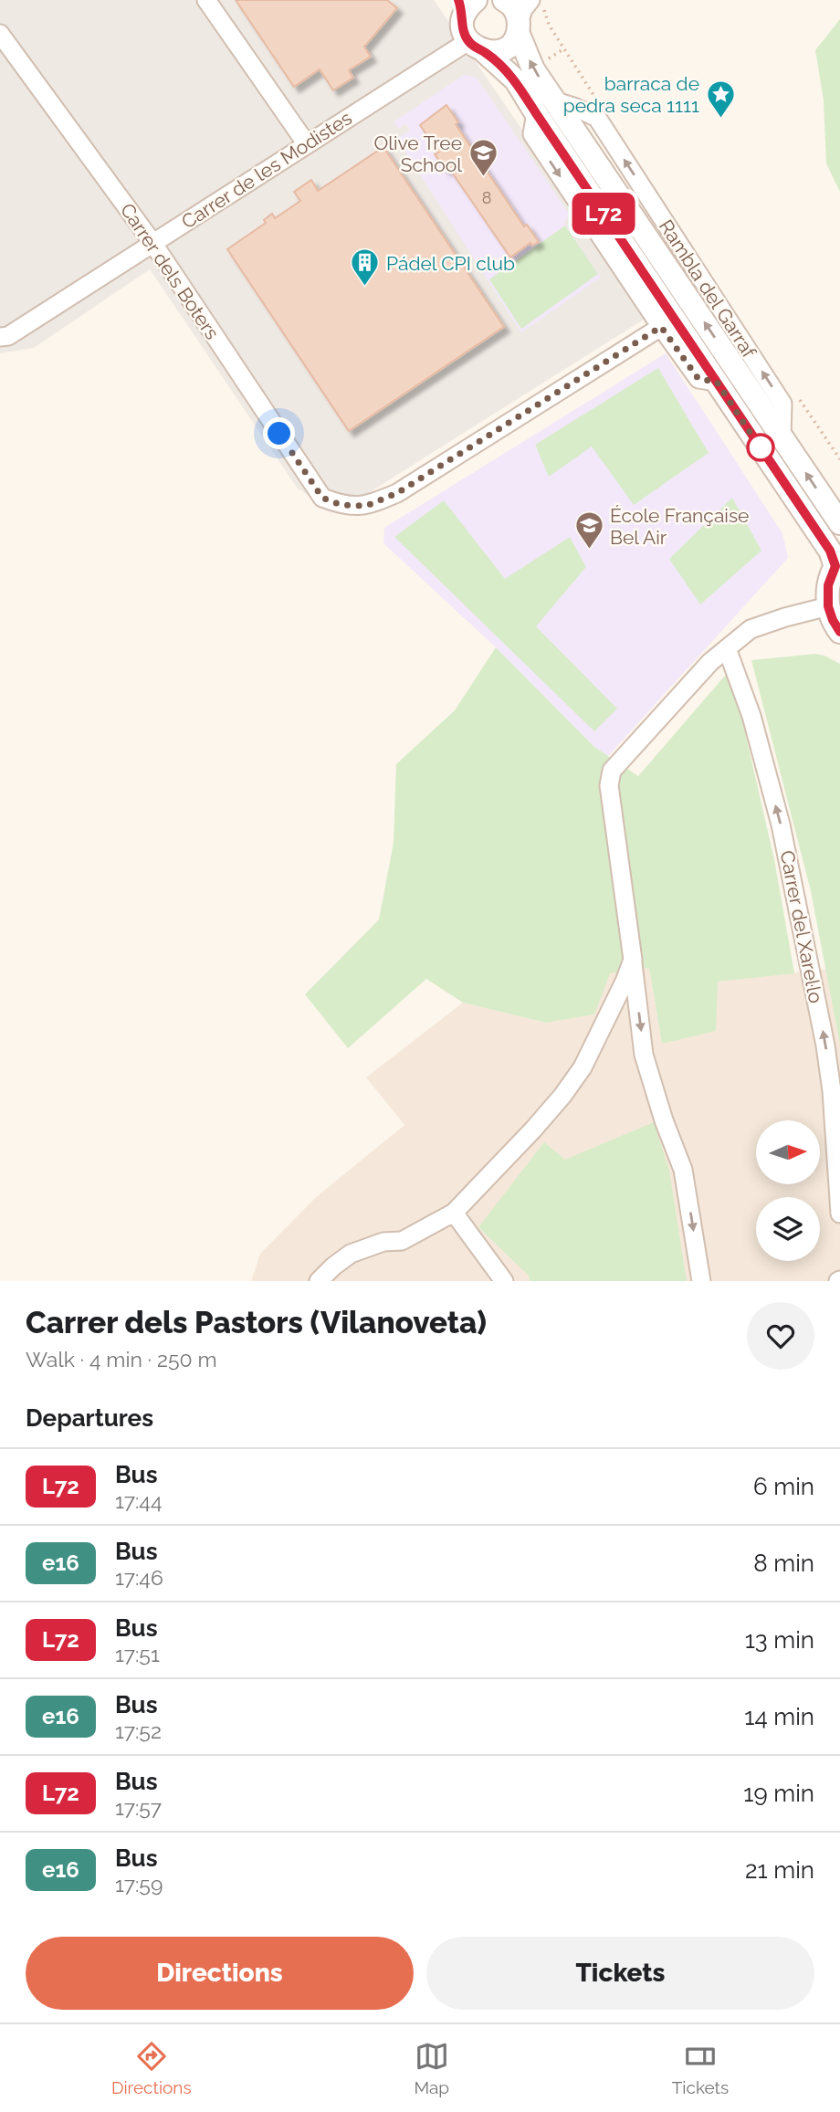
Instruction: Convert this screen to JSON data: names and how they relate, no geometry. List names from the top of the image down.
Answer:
{
  "streets": {
    "street": [
      "Carrer de les Modistes",
      "Carrer dels Boters",
      "Rambla del Garraf",
      "Carrer del Xarel·lo"
    ]
  },
  "crossings": [
    ["Carrer de les Modistes", "Carrer dels Boters"]
  ],
  "one_way": ["Carrer del Xarel·lo"],
  "places": {
    "place": ["barraca de pedra seca 1111"],
    "school or university": ["Olive Tree School", "École Française Bel Air"],
    "building": ["Pádel CPI club"]
  },
  "lines": ["bus line L72"],
  "house_numbers": ["8"],
  "north": "right",
  "page": {
    "on_map": "L72",
    "heading": [
      ["Carrer dels Pastors (Vilanoveta)", "Walk · 4 min · 250 m"],
      "Departures"
    ],
    "list": [
      {
        "mark": "L72",
        "name": "Bus",
        "note": "17:44",
        "value": "6 min"
      },
      {
        "mark": "e16",
        "name": "Bus",
        "note": "17:46",
        "value": "8 min"
      },
      {
        "mark": "L72",
        "name": "Bus",
        "note": "17:51",
        "value": "13 min"
      },
      {
        "mark": "e16",
        "name": "Bus",
        "note": "17:52",
        "value": "14 min"
      },
      {
        "mark": "L72",
        "name": "Bus",
        "note": "17:57",
        "value": "19 min"
      },
      {
        "mark": "e16",
        "name": "Bus",
        "note": "17:59",
        "value": "21 min"
      }
    ],
    "buttons": ["Directions", "Tickets"],
    "tabs": ["Directions", "Map", "Tickets"]
  }
}
